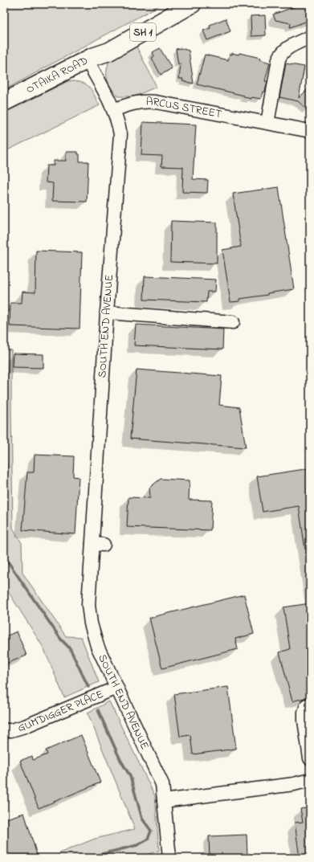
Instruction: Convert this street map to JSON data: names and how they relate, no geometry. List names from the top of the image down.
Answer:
{
  "streets": {
    "highway": ["SH 1", "OTAIKA ROAD"],
    "street": ["ARCUS STREET", "SOUTH END AVENUE", "GUMDIGGER PLACE"]
  },
  "crossings": [
    ["ARCUS STREET", "SOUTH END AVENUE"],
    ["SOUTH END AVENUE", "GUMDIGGER PLACE"]
  ]
}
